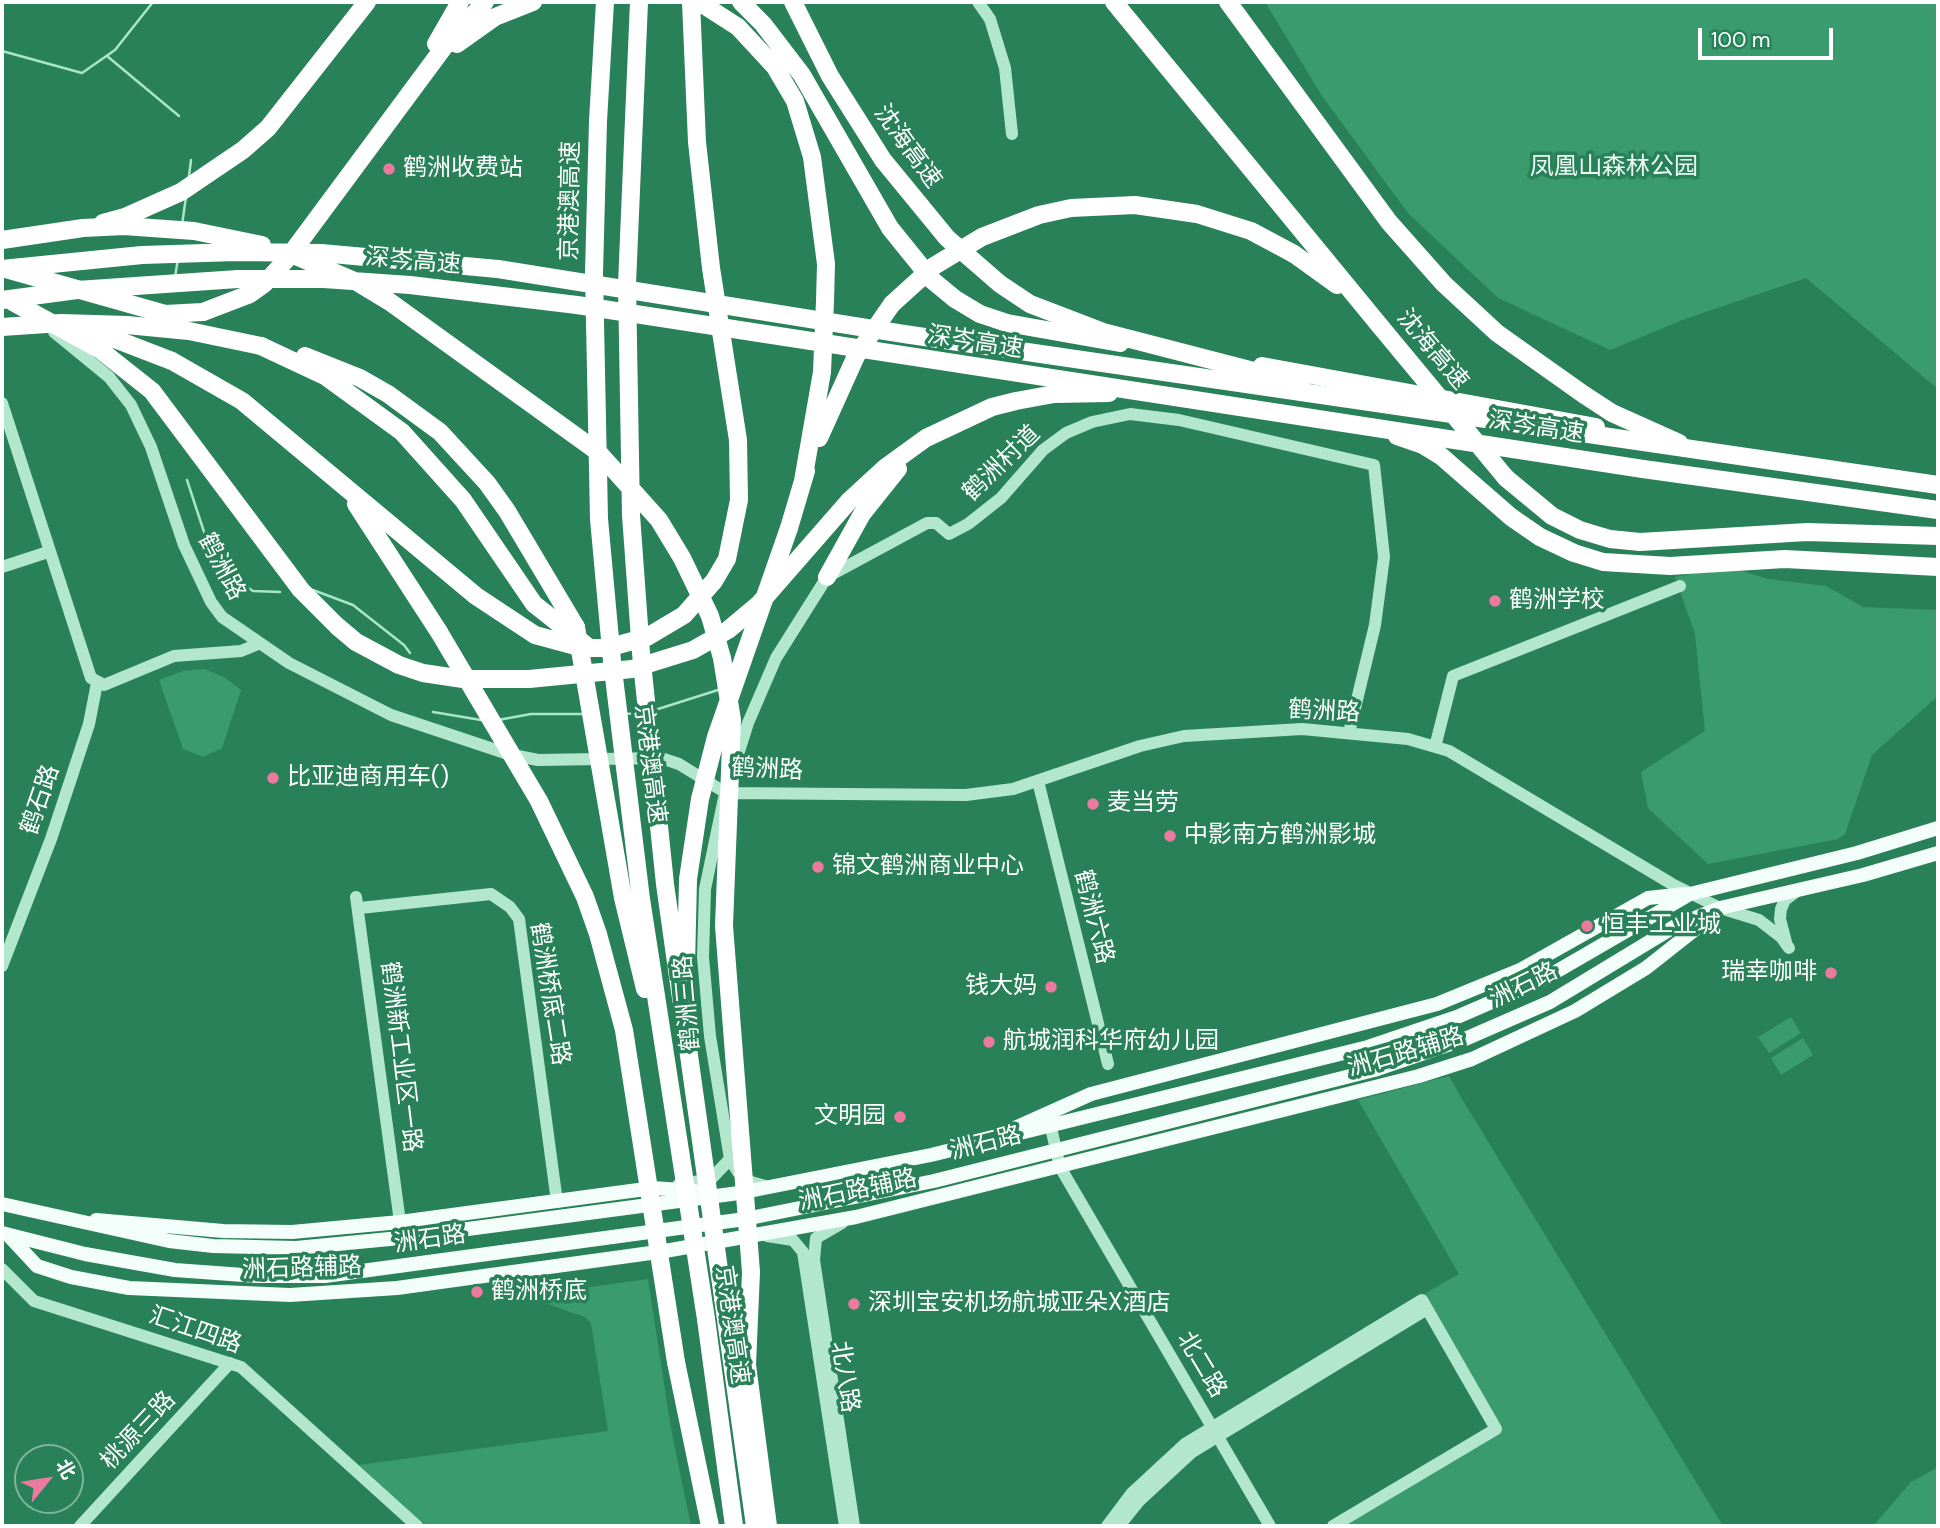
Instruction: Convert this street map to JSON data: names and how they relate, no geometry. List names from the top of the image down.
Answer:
{
  "streets": {
    "highway": ["沈海高速", "京港澳高速", "深岑高速"],
    "main road": ["洲石路", "洲石路辅路"],
    "street": [
      "鹤洲村道",
      "鹤洲路",
      "鹤石路",
      "鹤洲六路",
      "鹤洲桥底二路",
      "鹤洲三路",
      "鹤洲新工业区一路",
      "汇江四路",
      "北二路",
      "北八路",
      "桃源三路"
    ]
  },
  "crossings": [
    ["沈海高速", "深岑高速"],
    ["深岑高速", "鹤洲路"],
    ["鹤洲村道", "鹤洲路"],
    ["鹤洲村道", "鹤洲三路"],
    ["鹤洲路", "鹤洲六路"],
    ["鹤洲路", "洲石路"],
    ["鹤洲路", "鹤洲三路"],
    ["鹤洲路", "洲石路辅路"],
    ["洲石路", "洲石路辅路"],
    ["洲石路", "北二路"],
    ["鹤洲桥底二路", "洲石路辅路"],
    ["鹤洲桥底二路", "鹤洲新工业区一路"],
    ["洲石路辅路", "鹤洲新工业区一路"],
    ["洲石路辅路", "北二路"],
    ["洲石路辅路", "北八路"],
    ["汇江四路", "桃源三路"]
  ],
  "parks": ["凤凰山森林公园"],
  "places": [
    "鹤洲收费站",
    "鹤洲学校",
    "比亚迪商用车()",
    "麦当劳",
    "中影南方鹤洲影城",
    "锦文鹤洲商业中心",
    "恒丰工业城",
    "瑞幸咖啡",
    "钱大妈",
    "航城润科华府幼儿园",
    "文明园",
    "鹤洲桥底",
    "深圳宝安机场航城亚朵X酒店"
  ],
  "scale_bar": "100 m",
  "north": "top right"
}
